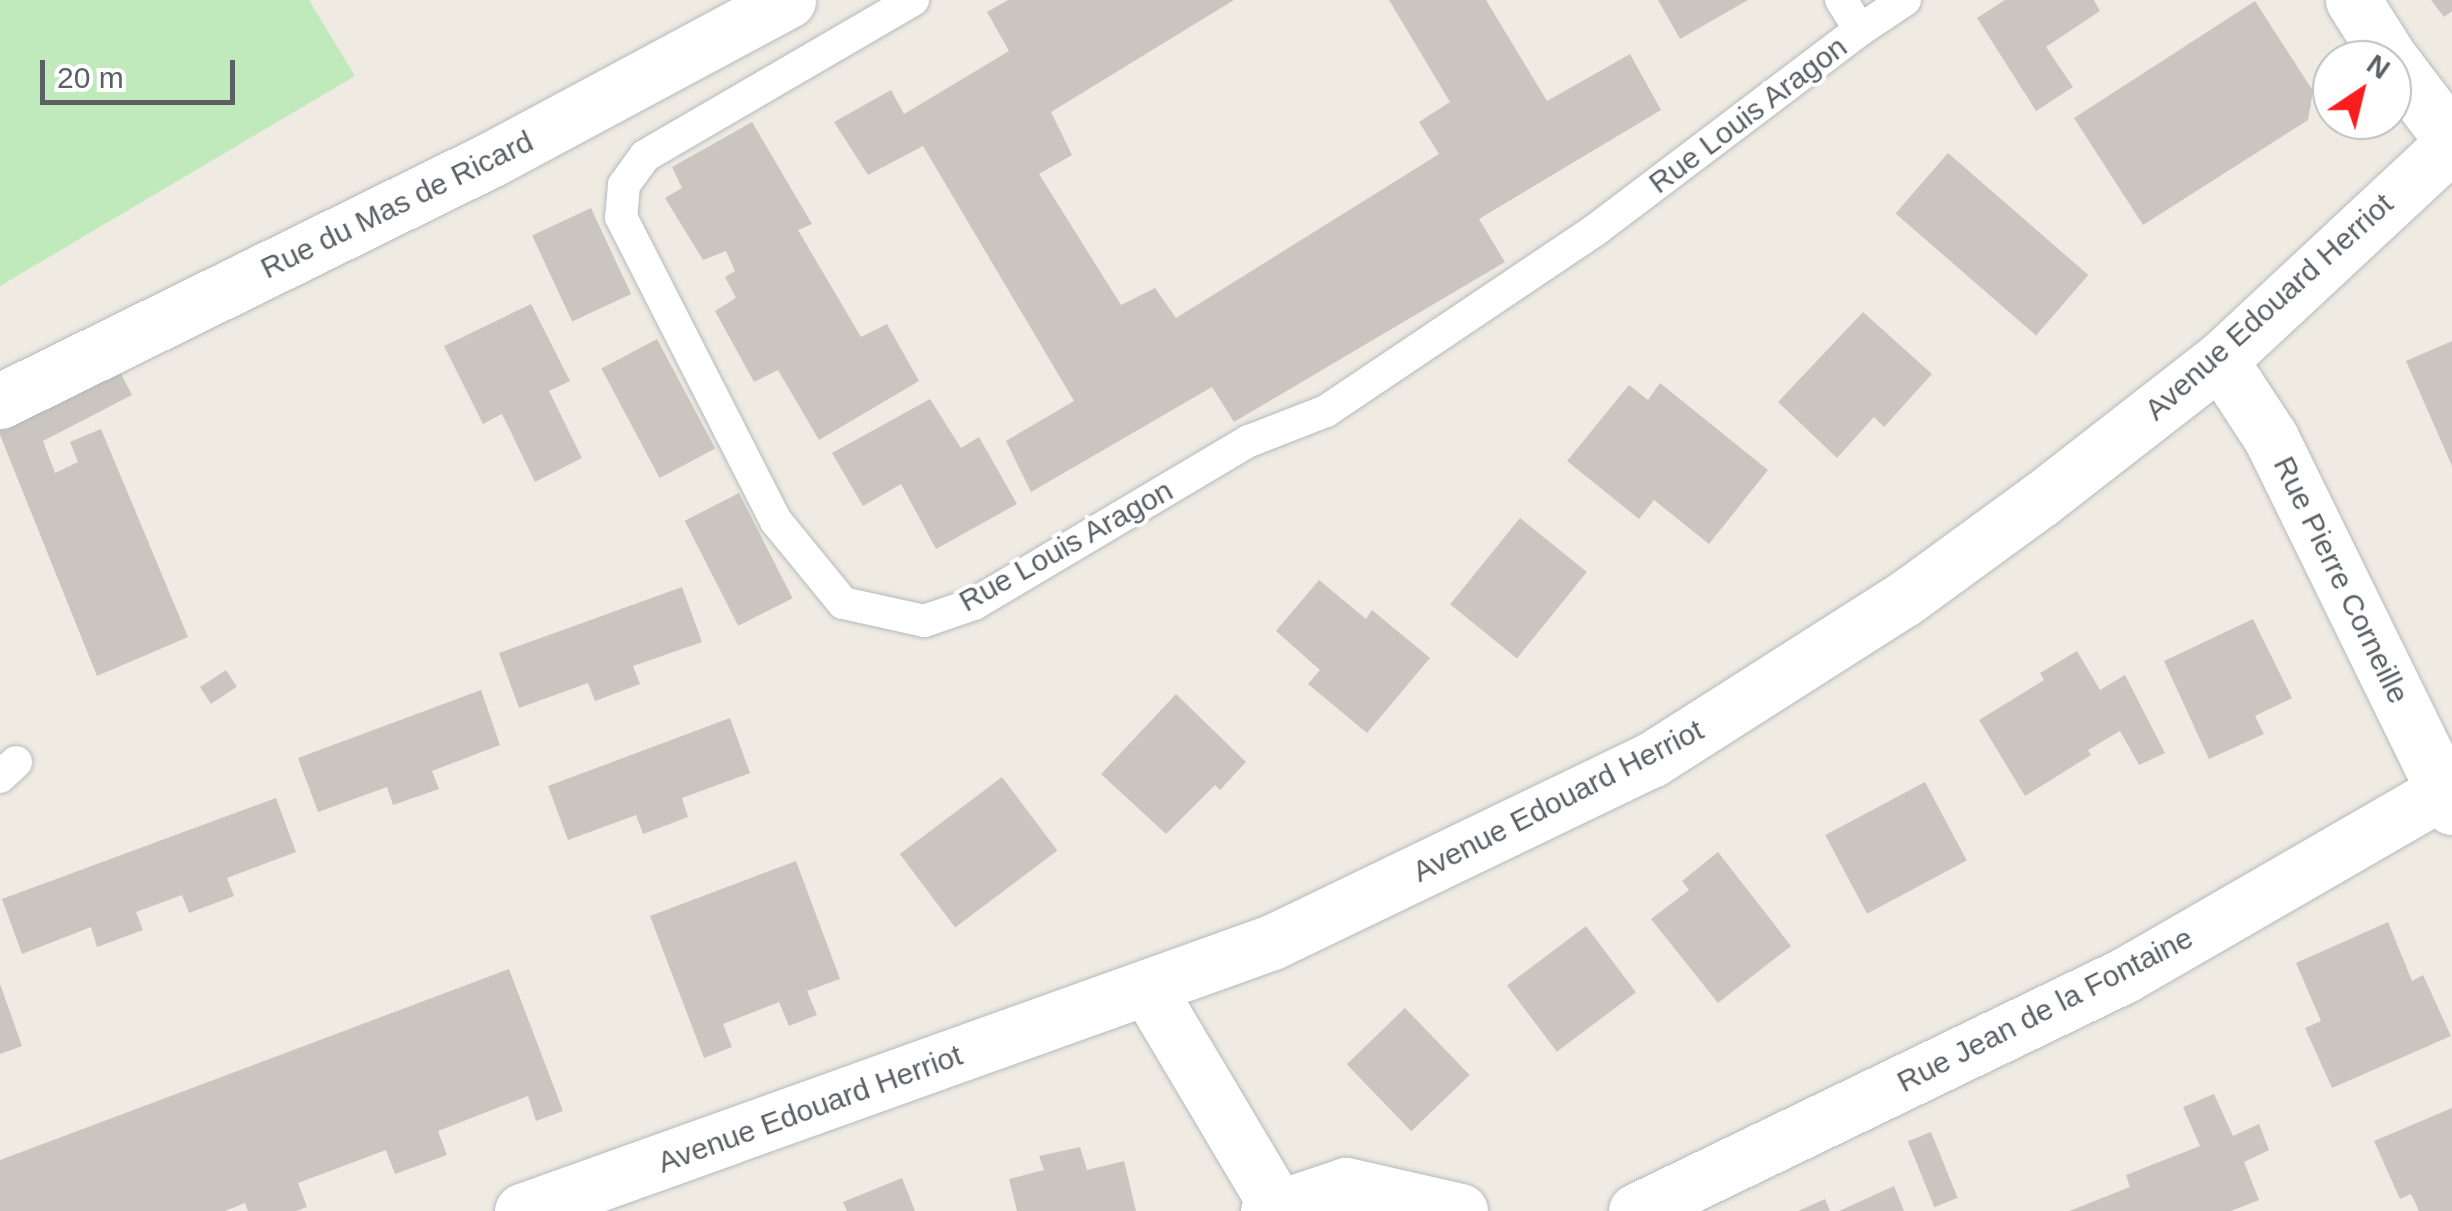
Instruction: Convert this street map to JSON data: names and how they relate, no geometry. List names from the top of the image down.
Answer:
{
  "streets": {
    "street": [
      "Rue du Mas de Ricard",
      "Avenue Edouard Herriot",
      "Rue Pierre Corneille",
      "Rue Jean de la Fontaine"
    ],
    "lane": ["Rue Louis Aragon"]
  },
  "crossings": [
    ["Avenue Edouard Herriot", "Rue Pierre Corneille"],
    ["Rue Pierre Corneille", "Rue Jean de la Fontaine"]
  ],
  "scale_bar": "20 m",
  "north": "top right"
}
